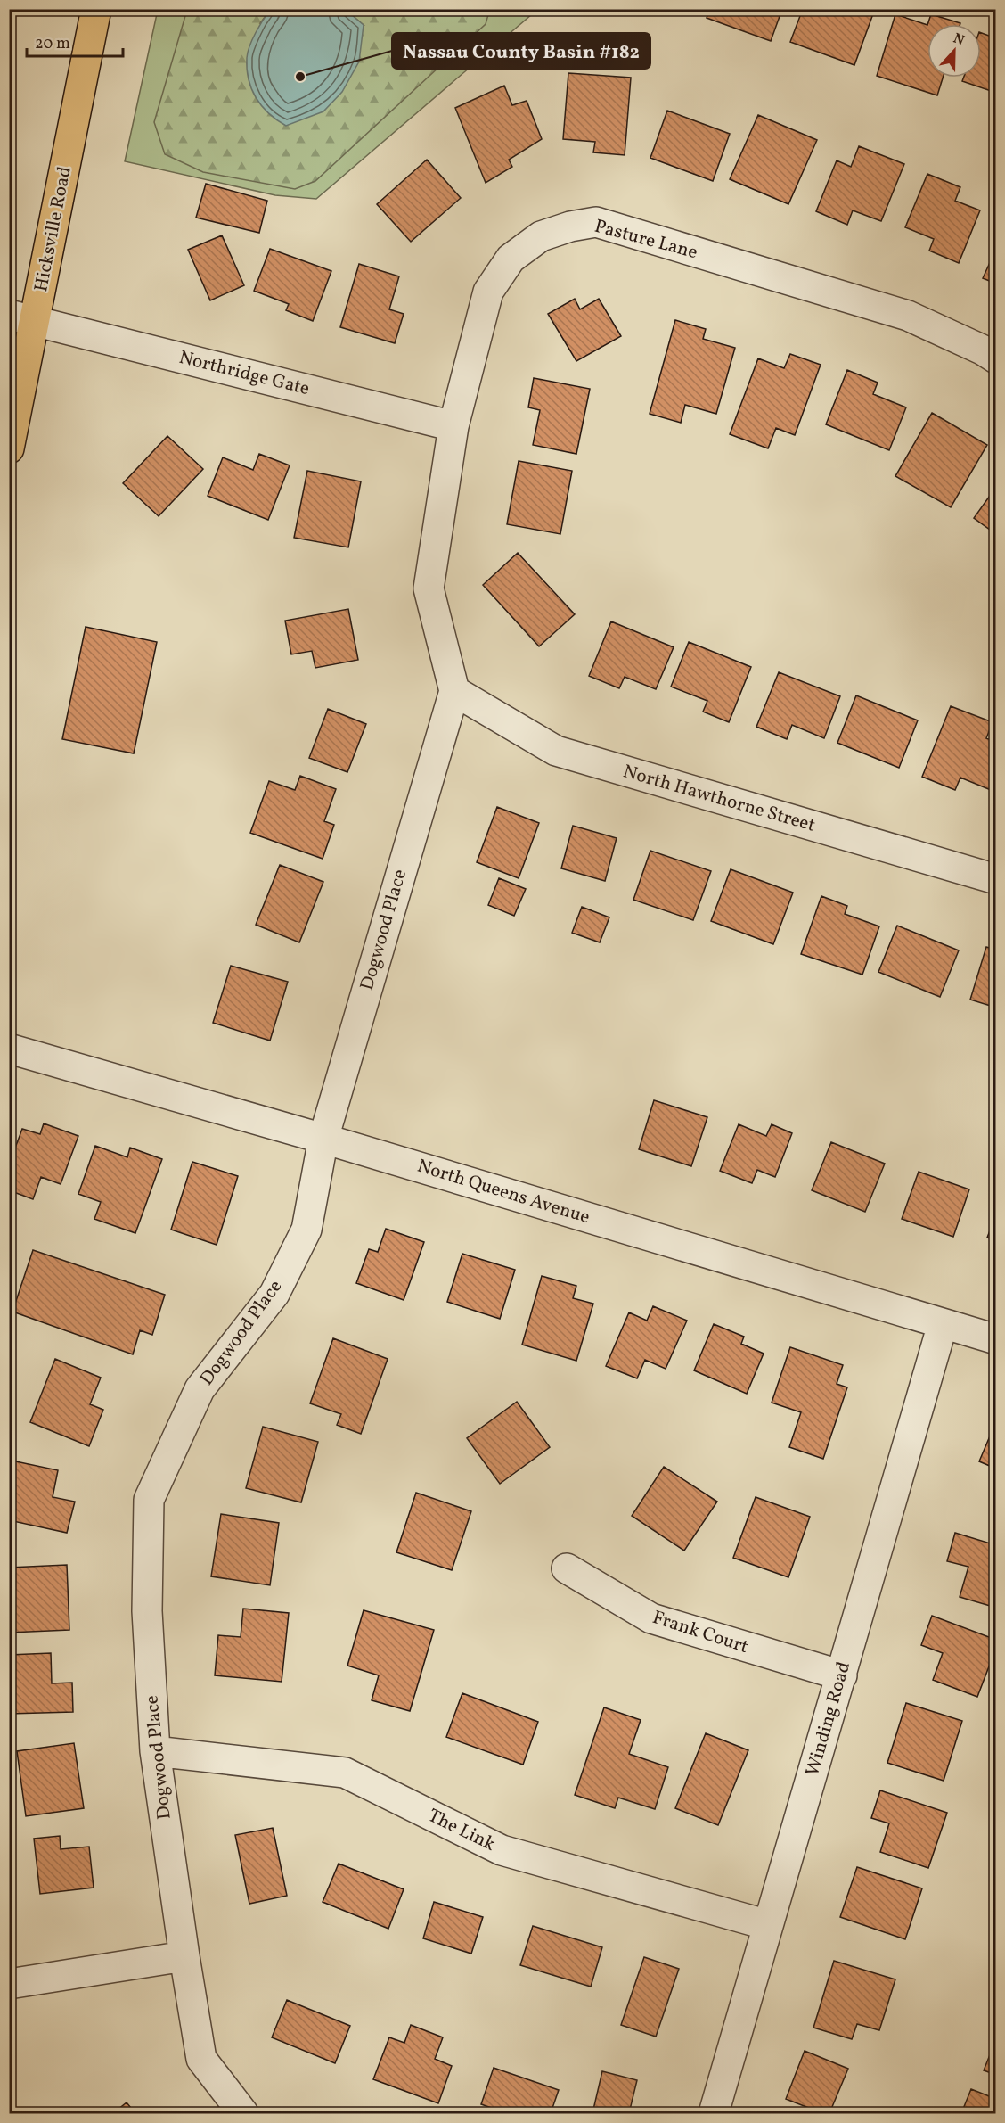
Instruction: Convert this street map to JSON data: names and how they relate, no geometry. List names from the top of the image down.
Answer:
{
  "streets": {
    "main road": ["Hicksville Road"],
    "street": [
      "Pasture Lane",
      "Northridge Gate",
      "North Hawthorne Street",
      "Dogwood Place",
      "North Queens Avenue",
      "Frank Court",
      "Winding Road",
      "The Link"
    ]
  },
  "crossings": [
    ["Hicksville Road", "Northridge Gate"],
    ["Pasture Lane", "Northridge Gate"],
    ["Pasture Lane", "North Hawthorne Street"],
    ["Pasture Lane", "Dogwood Place"],
    ["North Hawthorne Street", "Dogwood Place"],
    ["Dogwood Place", "North Queens Avenue"],
    ["Dogwood Place", "The Link"],
    ["North Queens Avenue", "Winding Road"],
    ["Frank Court", "Winding Road"],
    ["Winding Road", "The Link"]
  ],
  "places": ["Nassau County Basin #182"],
  "scale_bar": "20 m",
  "north": "top"
}
